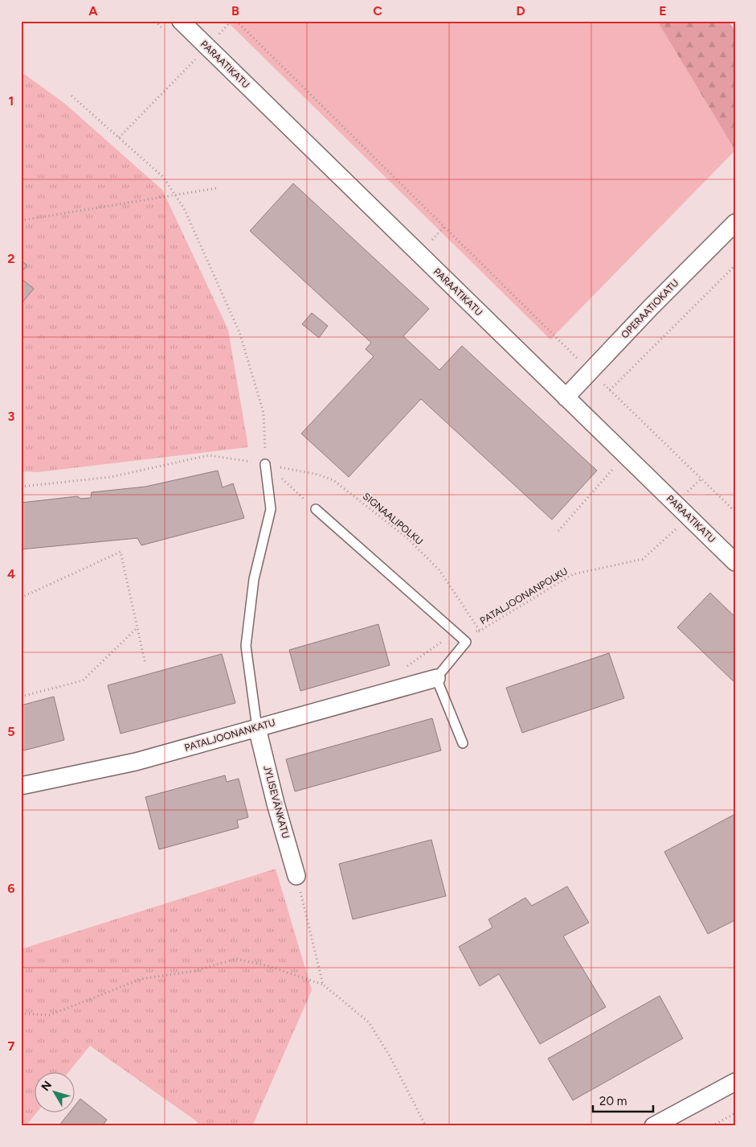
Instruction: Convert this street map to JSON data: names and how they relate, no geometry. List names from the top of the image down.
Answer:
{
  "streets": {
    "street": [
      "PARAATIKATU",
      "OPERAATIOKATU",
      "PATALJOONANKATU",
      "JYLISEVÄNKATU"
    ],
    "path": ["SIGNAALIPOLKU", "PATALJOONANPOLKU"]
  },
  "crossings": [
    ["PARAATIKATU", "OPERAATIOKATU"],
    ["SIGNAALIPOLKU", "PATALJOONANPOLKU"],
    ["PATALJOONANKATU", "JYLISEVÄNKATU"]
  ],
  "scale_bar": "20 m",
  "north": "top left",
  "grid": {
    "columns": [
      "A",
      "B",
      "C",
      "D",
      "E"
    ],
    "rows": [
      "1",
      "2",
      "3",
      "4",
      "5",
      "6",
      "7"
    ]
  }
}
